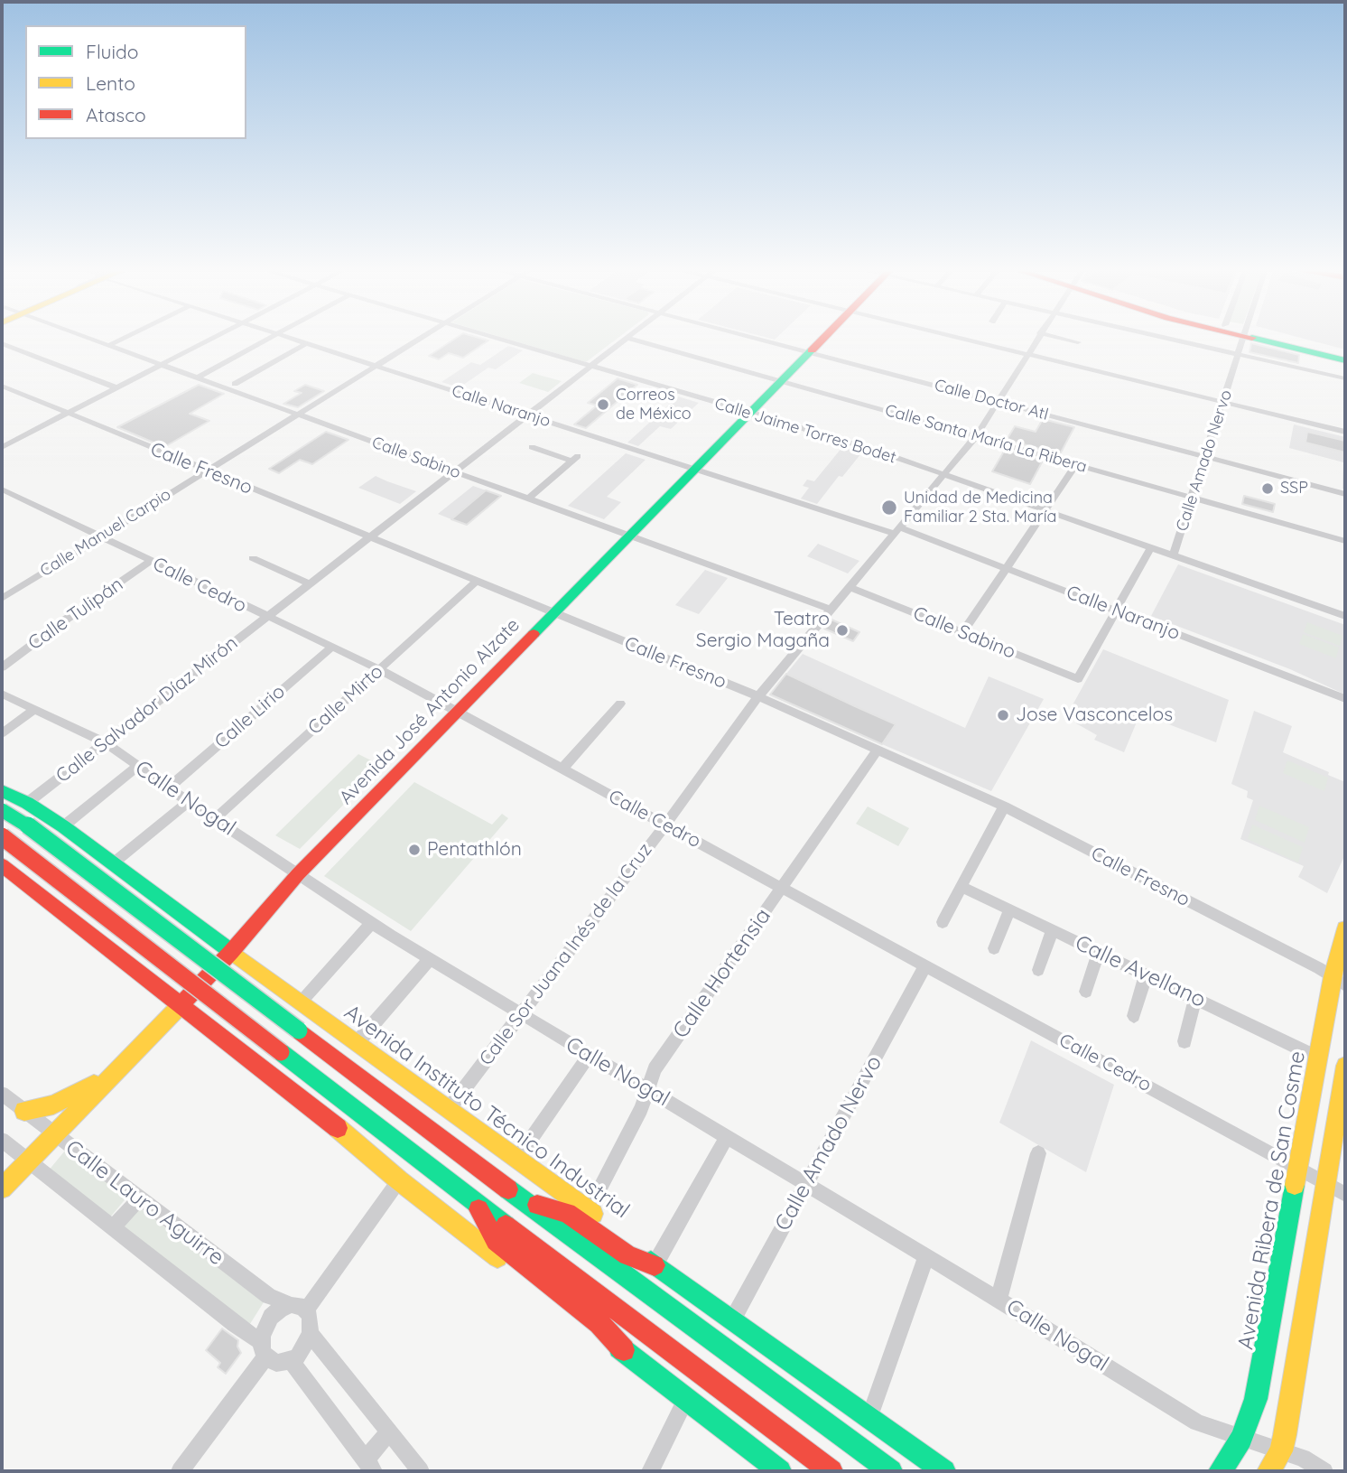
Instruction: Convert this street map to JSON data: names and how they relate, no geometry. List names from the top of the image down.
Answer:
{
  "streets": {
    "main road": ["Avenida José Antonio Alzate", "Avenida Instituto Técnico Industrial", "Avenida Ribera de San Cosme"],
    "street": [
      "Calle Doctor Atl",
      "Calle Naranjo",
      "Calle Jaime Torres Bodet",
      "Calle Santa María La Ribera",
      "Calle Sabino",
      "Calle Amado Nervo",
      "Calle Fresno",
      "Calle Manuel Carpio",
      "Calle Cedro",
      "Calle Tulipán",
      "Calle Mirto",
      "Calle Salvador Díaz Mirón",
      "Calle Lirio",
      "Calle Nogal",
      "Calle Sor Juana Inés de la Cruz",
      "Calle Avellano",
      "Calle Hortensia",
      "Calle Lauro Aguirre"
    ]
  },
  "crossings": [
    ["Calle Doctor Atl", "Calle Amado Nervo"],
    ["Calle Doctor Atl", "Avenida José Antonio Alzate"],
    ["Calle Doctor Atl", "Calle Sor Juana Inés de la Cruz"],
    ["Calle Naranjo", "Calle Sabino"],
    ["Calle Naranjo", "Calle Manuel Carpio"],
    ["Calle Naranjo", "Calle Salvador Díaz Mirón"],
    ["Calle Naranjo", "Avenida José Antonio Alzate"],
    ["Calle Naranjo", "Calle Sor Juana Inés de la Cruz"],
    ["Calle Jaime Torres Bodet", "Calle Amado Nervo"],
    ["Calle Jaime Torres Bodet", "Calle Salvador Díaz Mirón"],
    ["Calle Jaime Torres Bodet", "Avenida José Antonio Alzate"],
    ["Calle Jaime Torres Bodet", "Calle Sor Juana Inés de la Cruz"],
    ["Calle Santa María La Ribera", "Calle Amado Nervo"],
    ["Calle Santa María La Ribera", "Calle Salvador Díaz Mirón"],
    ["Calle Santa María La Ribera", "Avenida José Antonio Alzate"],
    ["Calle Santa María La Ribera", "Calle Sor Juana Inés de la Cruz"],
    ["Calle Sabino", "Calle Manuel Carpio"],
    ["Calle Sabino", "Calle Salvador Díaz Mirón"],
    ["Calle Sabino", "Avenida José Antonio Alzate"],
    ["Calle Sabino", "Calle Sor Juana Inés de la Cruz"],
    ["Calle Amado Nervo", "Calle Cedro"],
    ["Calle Amado Nervo", "Calle Nogal"],
    ["Calle Amado Nervo", "Avenida Instituto Técnico Industrial"],
    ["Calle Fresno", "Calle Manuel Carpio"],
    ["Calle Fresno", "Calle Mirto"],
    ["Calle Fresno", "Calle Salvador Díaz Mirón"],
    ["Calle Fresno", "Avenida José Antonio Alzate"],
    ["Calle Fresno", "Calle Sor Juana Inés de la Cruz"],
    ["Calle Fresno", "Calle Hortensia"],
    ["Calle Fresno", "Avenida Ribera de San Cosme"],
    ["Calle Manuel Carpio", "Calle Cedro"],
    ["Calle Cedro", "Calle Tulipán"],
    ["Calle Cedro", "Calle Mirto"],
    ["Calle Cedro", "Calle Salvador Díaz Mirón"],
    ["Calle Cedro", "Avenida José Antonio Alzate"],
    ["Calle Cedro", "Calle Lirio"],
    ["Calle Cedro", "Calle Sor Juana Inés de la Cruz"],
    ["Calle Cedro", "Calle Hortensia"],
    ["Calle Cedro", "Avenida Ribera de San Cosme"],
    ["Calle Mirto", "Calle Nogal"],
    ["Calle Salvador Díaz Mirón", "Calle Nogal"],
    ["Calle Salvador Díaz Mirón", "Avenida Instituto Técnico Industrial"],
    ["Avenida José Antonio Alzate", "Calle Nogal"],
    ["Avenida José Antonio Alzate", "Avenida Instituto Técnico Industrial"],
    ["Avenida José Antonio Alzate", "Calle Lauro Aguirre"],
    ["Calle Lirio", "Calle Nogal"],
    ["Calle Nogal", "Calle Sor Juana Inés de la Cruz"],
    ["Calle Nogal", "Calle Hortensia"],
    ["Calle Nogal", "Avenida Ribera de San Cosme"],
    ["Calle Sor Juana Inés de la Cruz", "Avenida Instituto Técnico Industrial"],
    ["Calle Avellano", "Avenida Ribera de San Cosme"],
    ["Calle Hortensia", "Avenida Instituto Técnico Industrial"]
  ],
  "places": [
    "Correos de México",
    "SSP",
    "Unidad de Medicina Familiar 2 Sta. María",
    "Teatro Sergio Magaña",
    "Jose Vasconcelos",
    "Pentathlón"
  ],
  "legend": ["Fluido", "Lento", "Atasco"]
}
